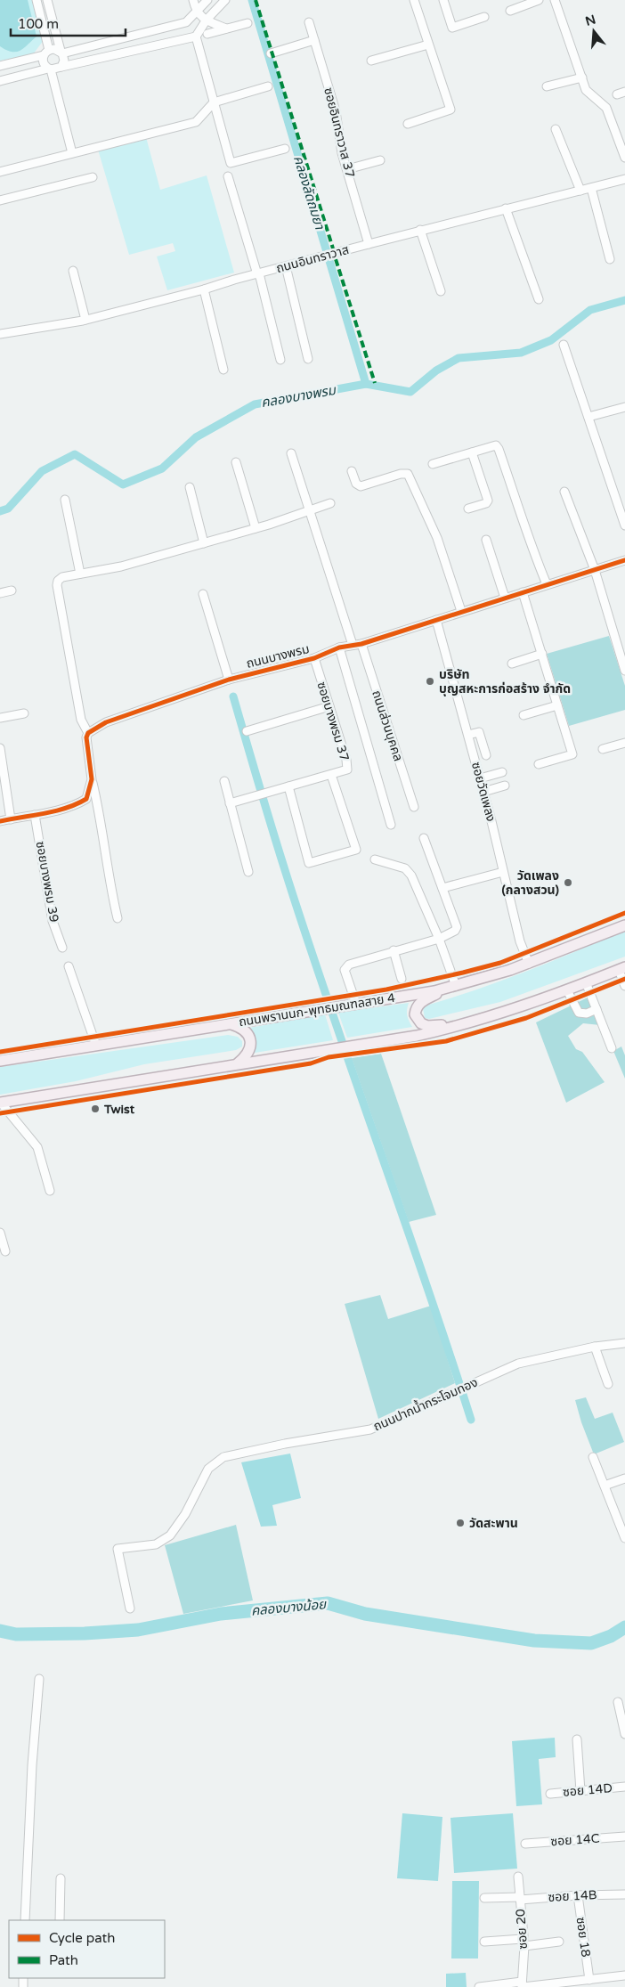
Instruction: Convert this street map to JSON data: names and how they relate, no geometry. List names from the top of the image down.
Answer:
{
  "streets": {
    "main road": ["ถนนพรานนก-พุทธมณฑลสาย 4"],
    "street": [
      "ซอยอินทราวาส 37",
      "ถนนอินทราวาส",
      "ถนนบางพรม",
      "ซอยบางพรม 37",
      "ถนนส่วนบุคคล",
      "ซอยวัดเพลง",
      "ซอยบางพรม 39",
      "ถนนปากน้ำกระโจมทอง",
      "ซอย 14D",
      "ซอย 14C",
      "ซอย 14B",
      "ซอย 20",
      "ซอย 18"
    ]
  },
  "crossings": [
    ["ซอยอินทราวาส 37", "ถนนอินทราวาส"],
    ["ถนนบางพรม", "ซอยบางพรม 37"],
    ["ถนนบางพรม", "ถนนส่วนบุคคล"],
    ["ถนนบางพรม", "ซอยวัดเพลง"],
    ["ซอยวัดเพลง", "ถนนพรานนก-พุทธมณฑลสาย 4"],
    ["ซอย 14B", "ซอย 20"],
    ["ซอย 14B", "ซอย 18"]
  ],
  "water": ["คลองลัดถมยา", "คลองบางพรม", "คลองบางน้อย"],
  "places": [
    "บริษัท บุญสหะการก่อสร้าง จำกัด",
    "วัดเพลง (กลางสวน)",
    "Twist",
    "วัดสะพาน"
  ],
  "legend": ["Cycle path", "Path"],
  "scale_bar": "100 m",
  "north": "top"
}
